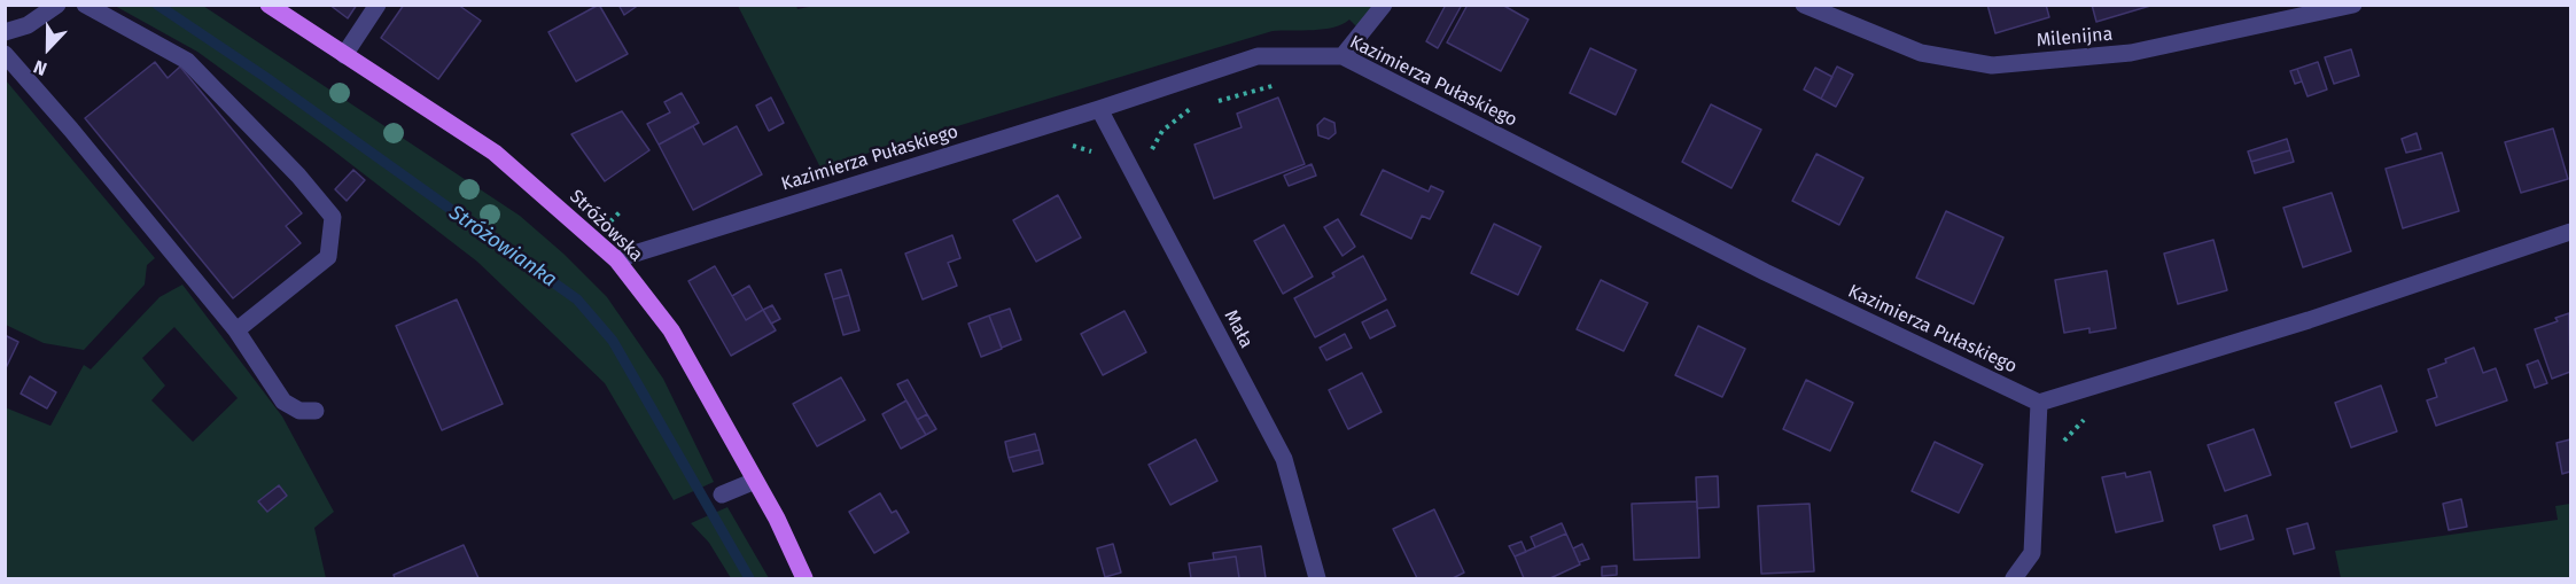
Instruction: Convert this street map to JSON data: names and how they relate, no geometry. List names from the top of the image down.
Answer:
{
  "streets": {
    "main road": ["Stróżowska"],
    "street": ["Milenijna", "Kazimierza Pułaskiego", "Mała"]
  },
  "crossings": [
    ["Kazimierza Pułaskiego", "Stróżowska"],
    ["Kazimierza Pułaskiego", "Mała"]
  ],
  "water": ["Stróżowianka"],
  "north": "bottom"
}
